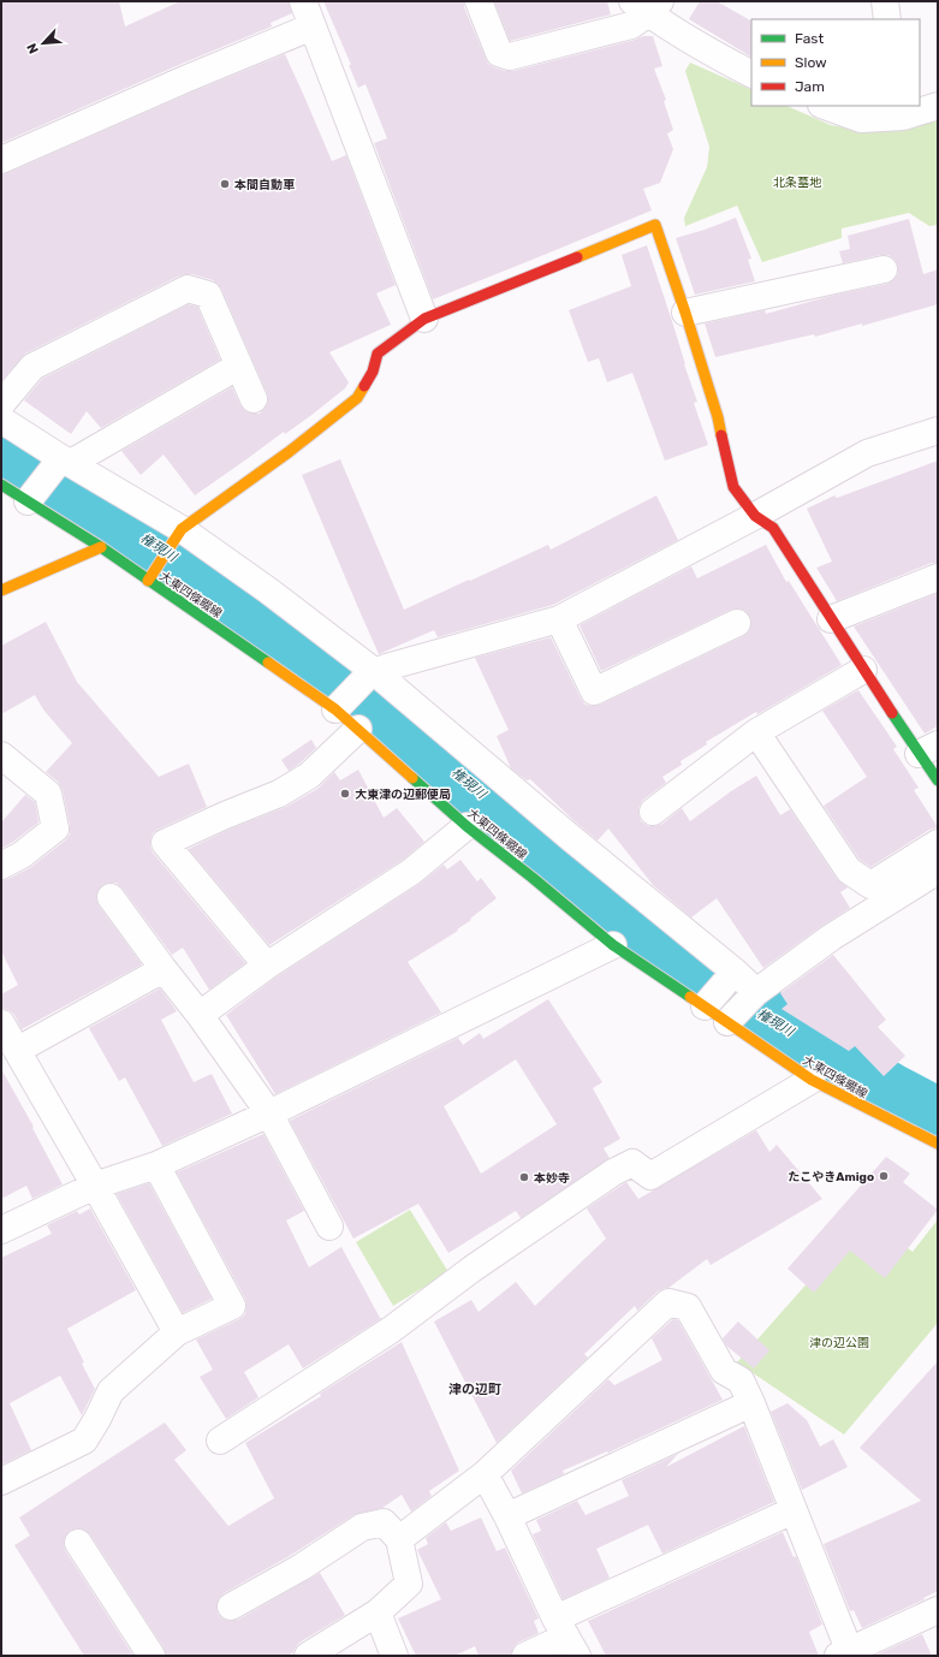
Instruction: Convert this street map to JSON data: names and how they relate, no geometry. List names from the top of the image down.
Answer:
{
  "streets": {
    "street": ["大東四條畷線"]
  },
  "districts": ["津の辺町"],
  "water": ["権現川"],
  "parks": ["北条墓地", "津の辺公園"],
  "places": [
    "本間自動車",
    "大東津の辺郵便局",
    "たこやきAmigo",
    "本妙寺"
  ],
  "legend": ["Fast", "Slow", "Jam"],
  "north": "bottom left"
}
